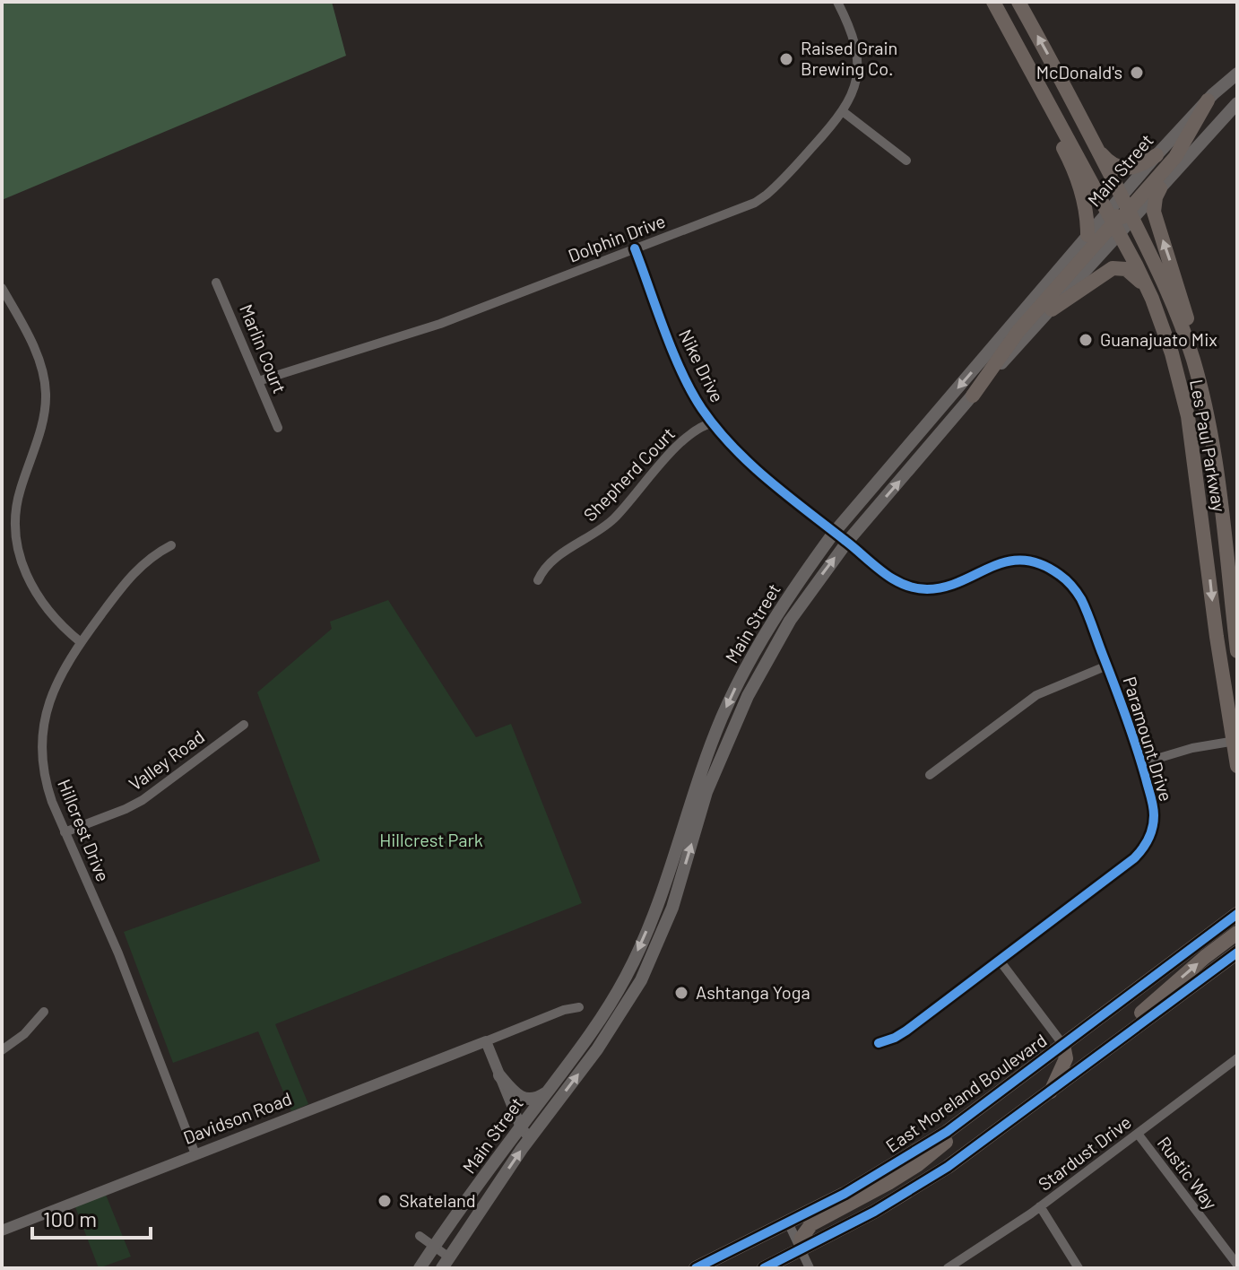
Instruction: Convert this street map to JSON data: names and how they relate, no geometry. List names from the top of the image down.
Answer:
{
  "streets": {
    "main road": ["Main Street", "Les Paul Parkway", "East Moreland Boulevard"],
    "street": [
      "Dolphin Drive",
      "Marlin Court",
      "Nike Drive",
      "Shepherd Court",
      "Paramount Drive",
      "Valley Road",
      "Hillcrest Drive",
      "Davidson Road",
      "Stardust Drive",
      "Rustic Way"
    ]
  },
  "crossings": [
    ["Main Street", "Nike Drive"],
    ["Main Street", "Les Paul Parkway"],
    ["Main Street", "Paramount Drive"],
    ["Dolphin Drive", "Marlin Court"],
    ["Dolphin Drive", "Nike Drive"],
    ["Nike Drive", "Shepherd Court"],
    ["Nike Drive", "Paramount Drive"],
    ["Valley Road", "Hillcrest Drive"],
    ["Hillcrest Drive", "Davidson Road"],
    ["Stardust Drive", "Rustic Way"]
  ],
  "parks": ["Hillcrest Park"],
  "places": [
    "Raised Grain Brewing Co.",
    "McDonald's",
    "Guanajuato Mix",
    "Ashtanga Yoga",
    "Skateland"
  ],
  "scale_bar": "100 m"
}
